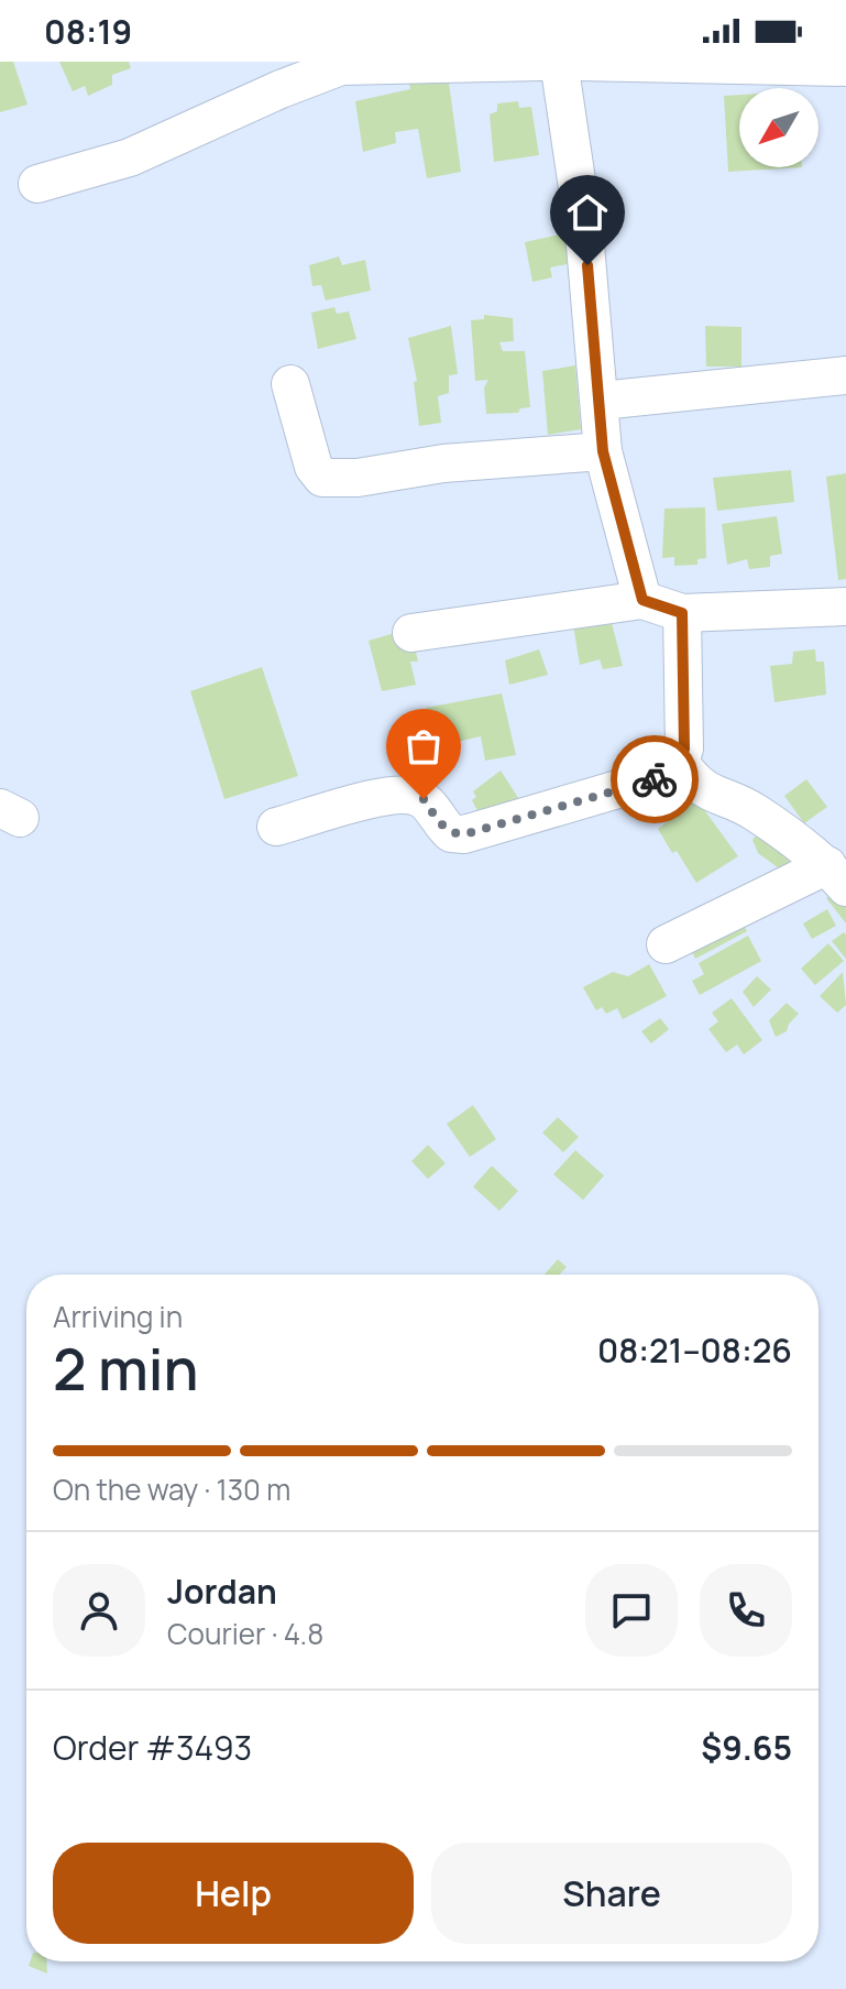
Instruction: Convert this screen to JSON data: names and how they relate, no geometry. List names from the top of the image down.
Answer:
{
  "north": "bottom left",
  "page": {
    "status": "08:19",
    "heading": ["2 min", "Arriving in", "08:21–08:26"],
    "panel": [
      "Jordan",
      "Courier · 4.8",
      "Order #3493",
      "$9.65"
    ],
    "bar": "On the way · 130 m",
    "buttons": ["Help", "Share"]
  }
}
